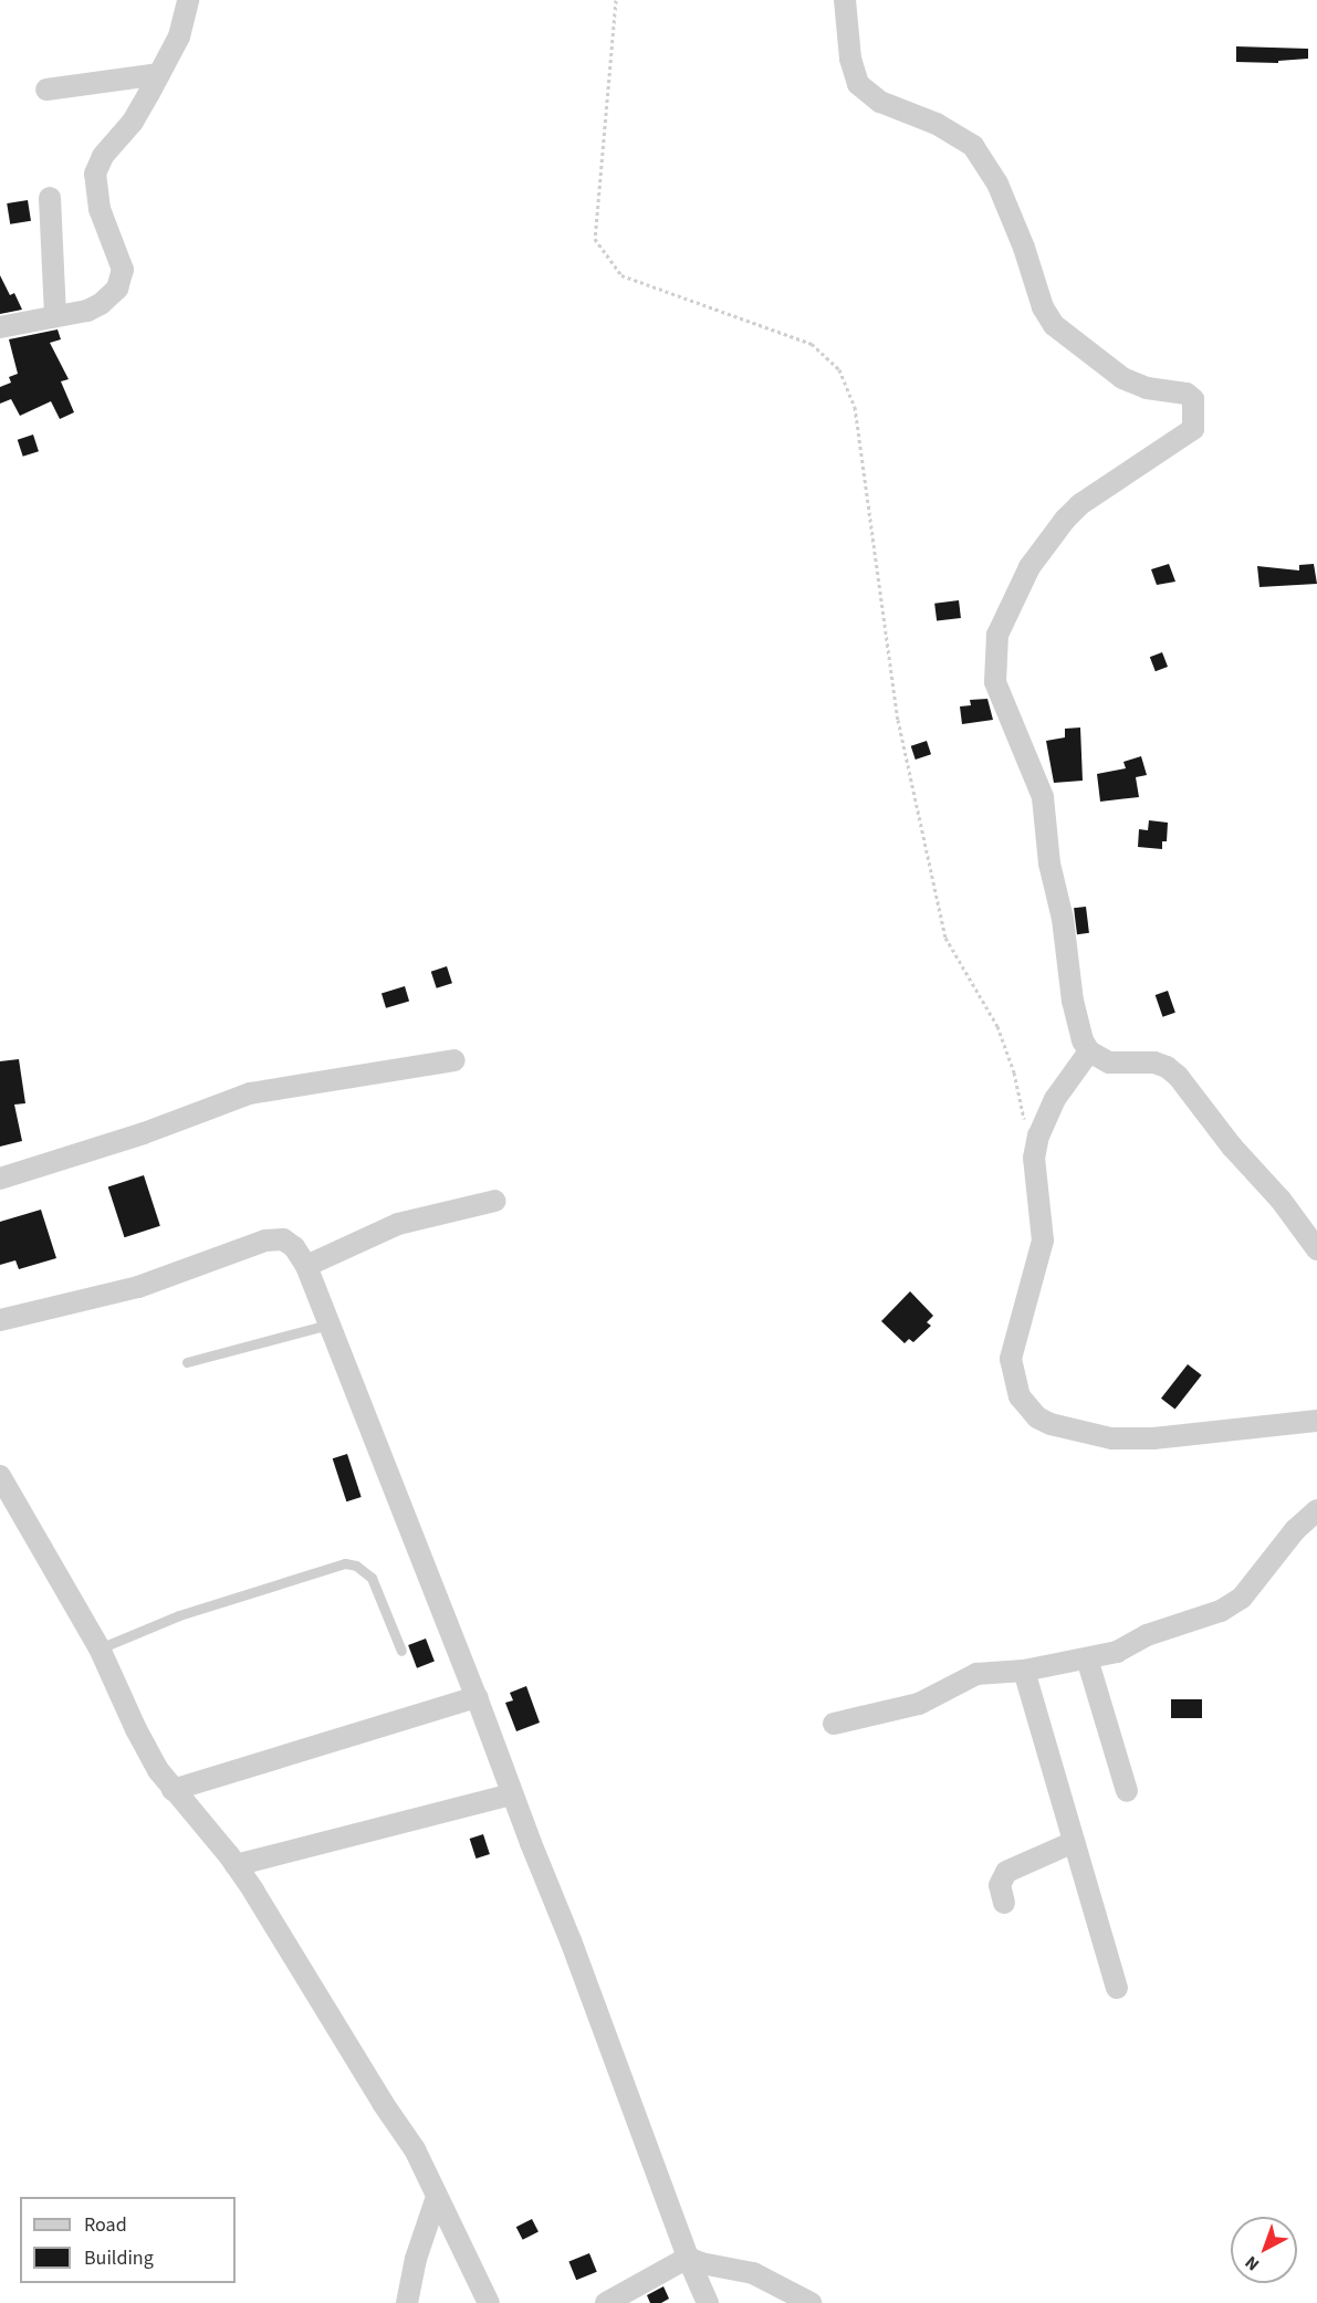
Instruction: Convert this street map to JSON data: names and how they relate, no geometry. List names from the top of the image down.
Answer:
{
  "legend": ["Road", "Building"],
  "north": "bottom left"
}
